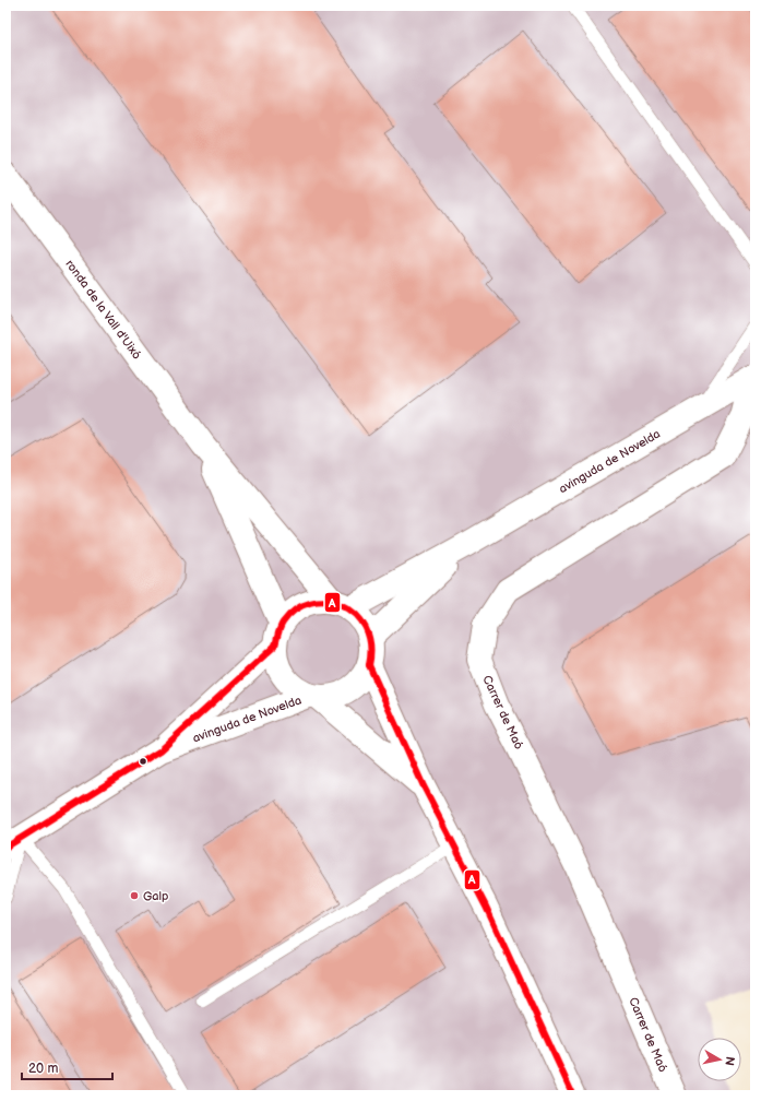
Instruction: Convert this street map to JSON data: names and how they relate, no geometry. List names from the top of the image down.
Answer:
{
  "streets": {
    "street": ["ronda de la Vall d'Uixó", "avinguda de Novelda", "Carrer de Maó"]
  },
  "crossings": [
    ["ronda de la Vall d'Uixó", "avinguda de Novelda"],
    ["avinguda de Novelda", "Carrer de Maó"]
  ],
  "places": ["Galp"],
  "lines": ["transit line A"],
  "scale_bar": "20 m",
  "north": "right"
}
